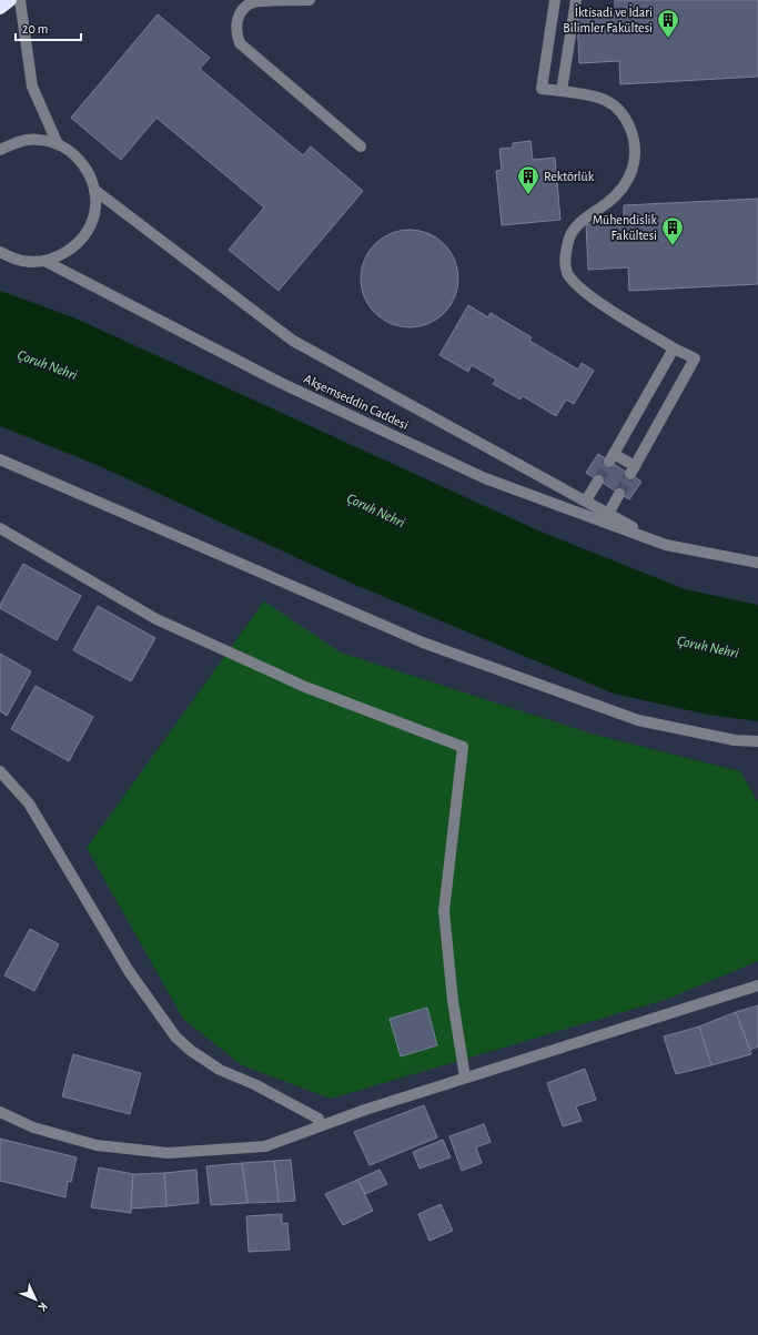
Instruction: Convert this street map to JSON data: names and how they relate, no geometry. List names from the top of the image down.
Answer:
{
  "streets": {
    "street": ["Akşemseddin Caddesi"]
  },
  "water": ["Çoruh Nehri"],
  "places": {
    "building": ["İktisadi ve İdari Bilimler Fakültesi", "Rektörlük", "Mühendislik Fakültesi"]
  },
  "scale_bar": "20 m",
  "north": "bottom right"
}
